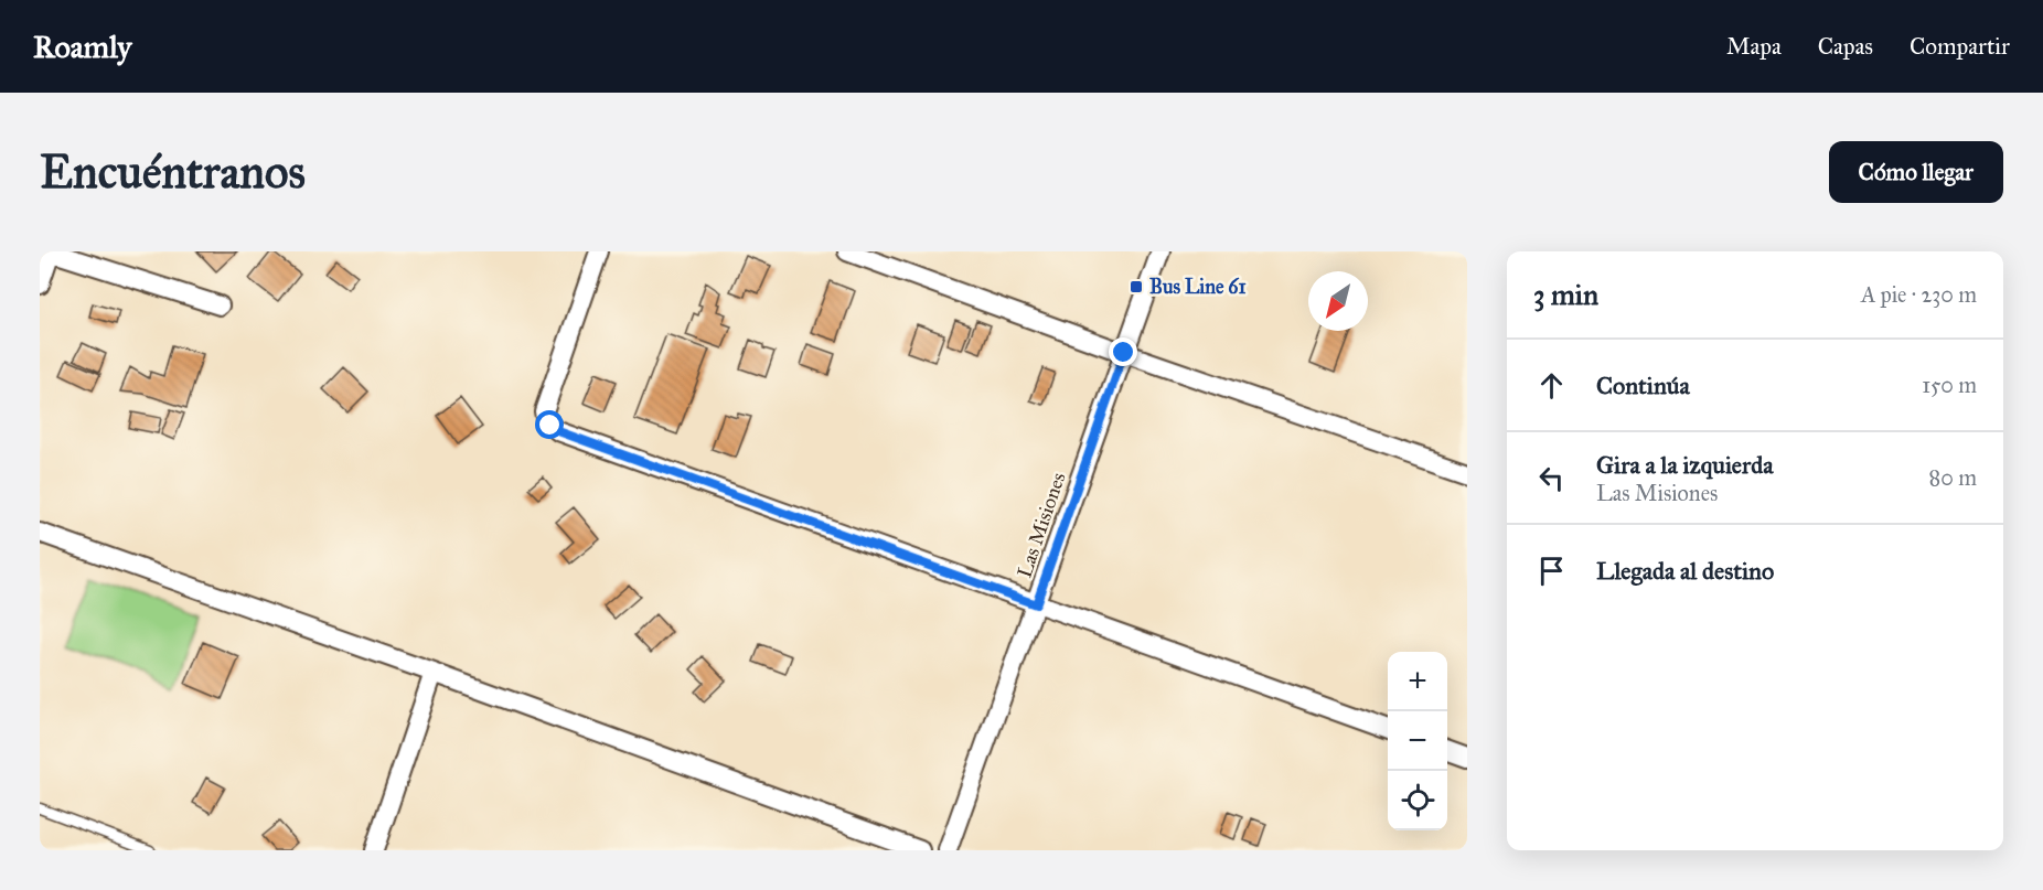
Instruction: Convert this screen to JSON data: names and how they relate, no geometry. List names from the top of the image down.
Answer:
{
  "streets": {
    "street": ["Las Misiones"]
  },
  "places": {
    "transit": ["Bus Line 61"]
  },
  "north": "bottom left",
  "page": {
    "header": "Roamly",
    "nav": ["Mapa", "Capas", "Compartir"],
    "buttons": "Cómo llegar",
    "title": "Encuéntranos",
    "heading": ["3 min", "A pie · 230 m"],
    "list": [
      ["Continúa", "150 m"],
      ["Gira a la izquierda", "Las Misiones", "80 m"],
      "Llegada al destino"
    ],
    "map_buttons": ["+", "−"]
  }
}
